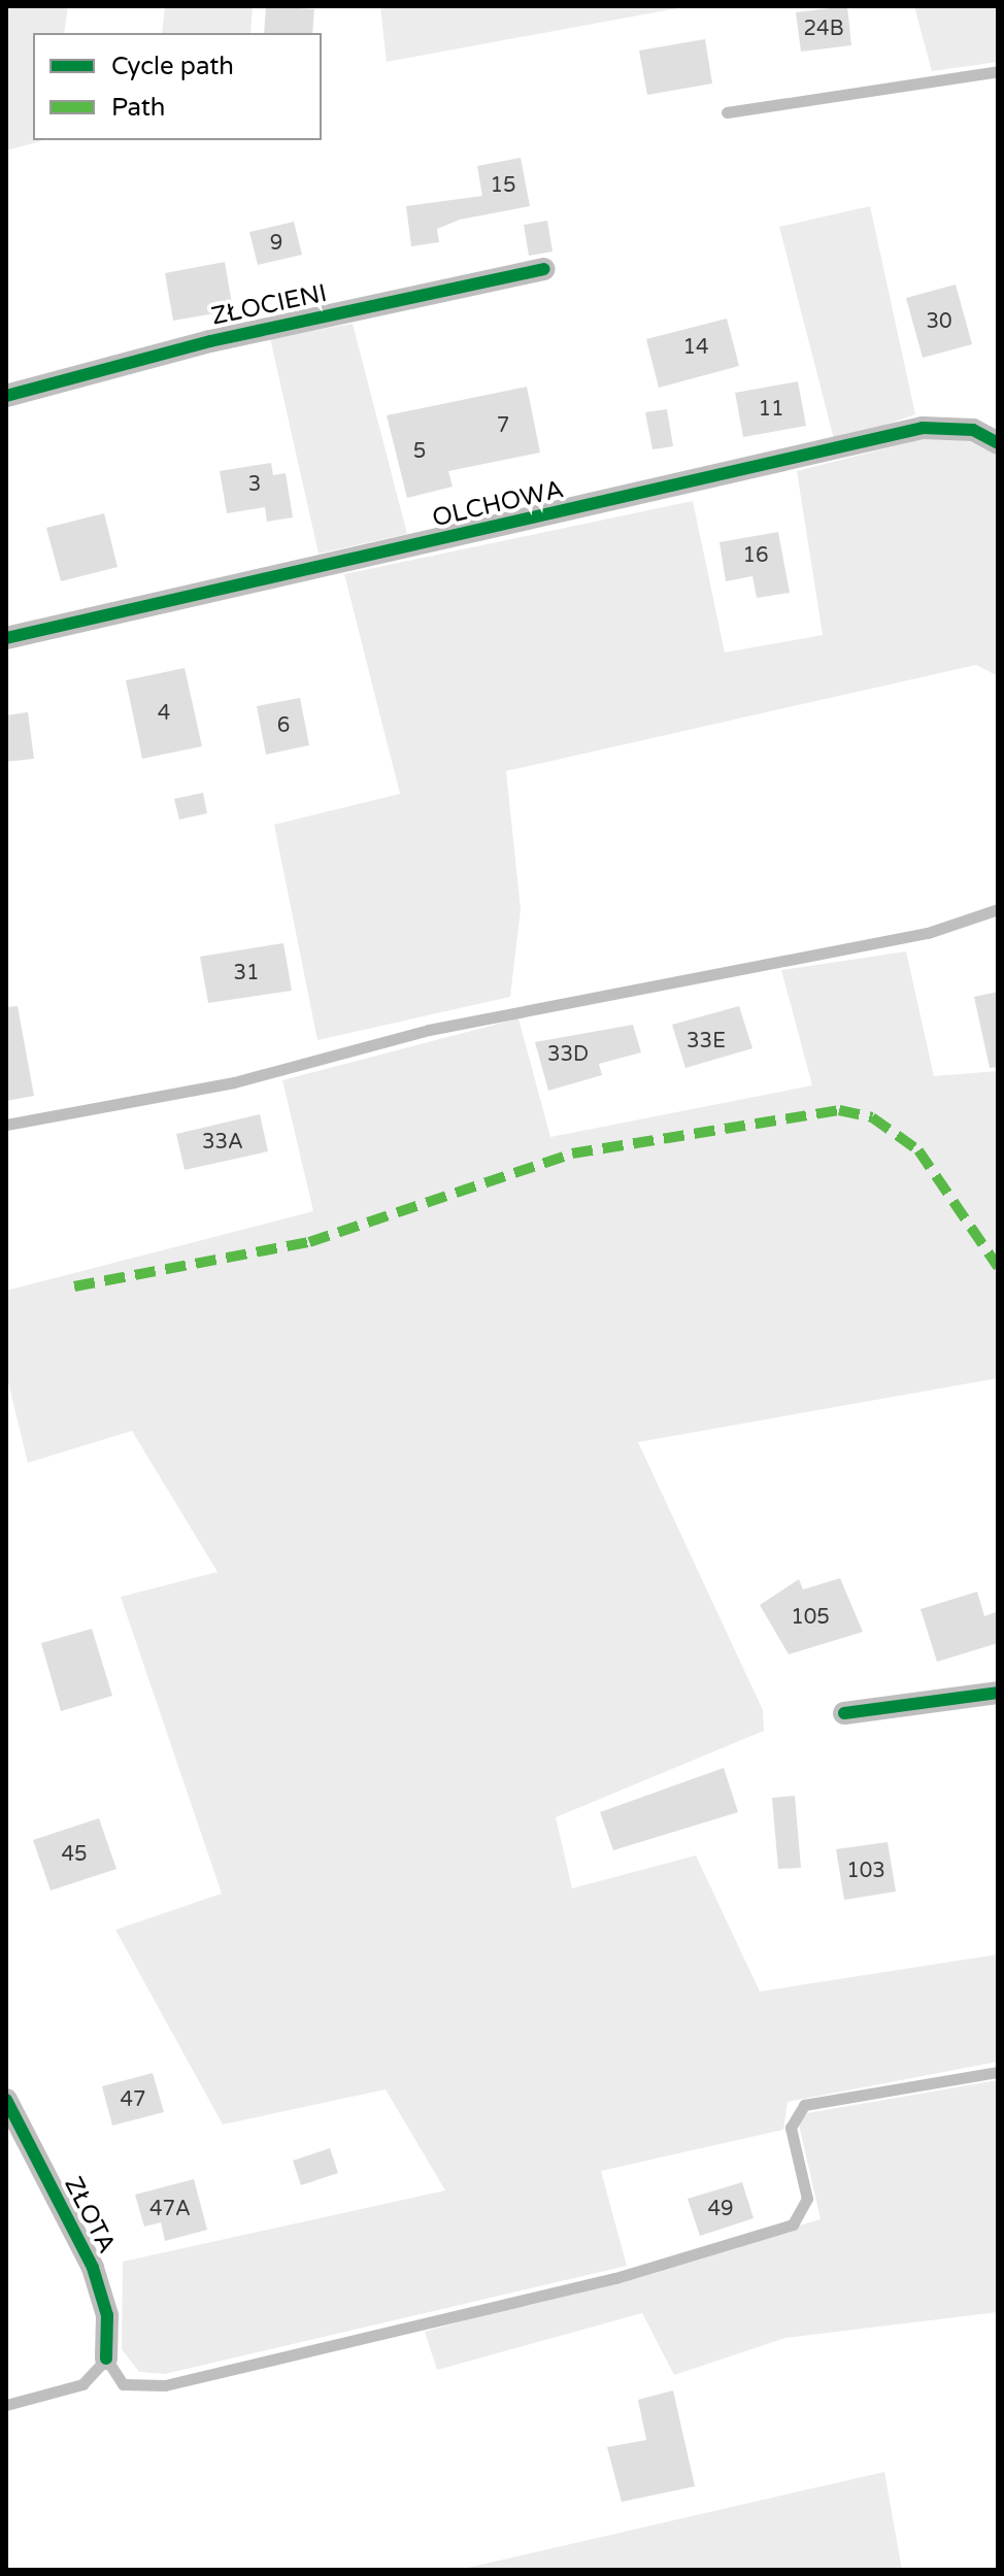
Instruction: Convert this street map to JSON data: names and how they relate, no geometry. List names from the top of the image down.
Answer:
{
  "streets": {
    "street": ["ZŁOCIENI", "OLCHOWA", "ZŁOTA"]
  },
  "house_numbers": [
    "24B",
    "15",
    "9",
    "30",
    "14",
    "11",
    "7",
    "5",
    "3",
    "16",
    "4",
    "6",
    "31",
    "33E",
    "33D",
    "33A",
    "105",
    "45",
    "103",
    "47",
    "47A",
    "49"
  ],
  "legend": ["Cycle path", "Path"]
}
